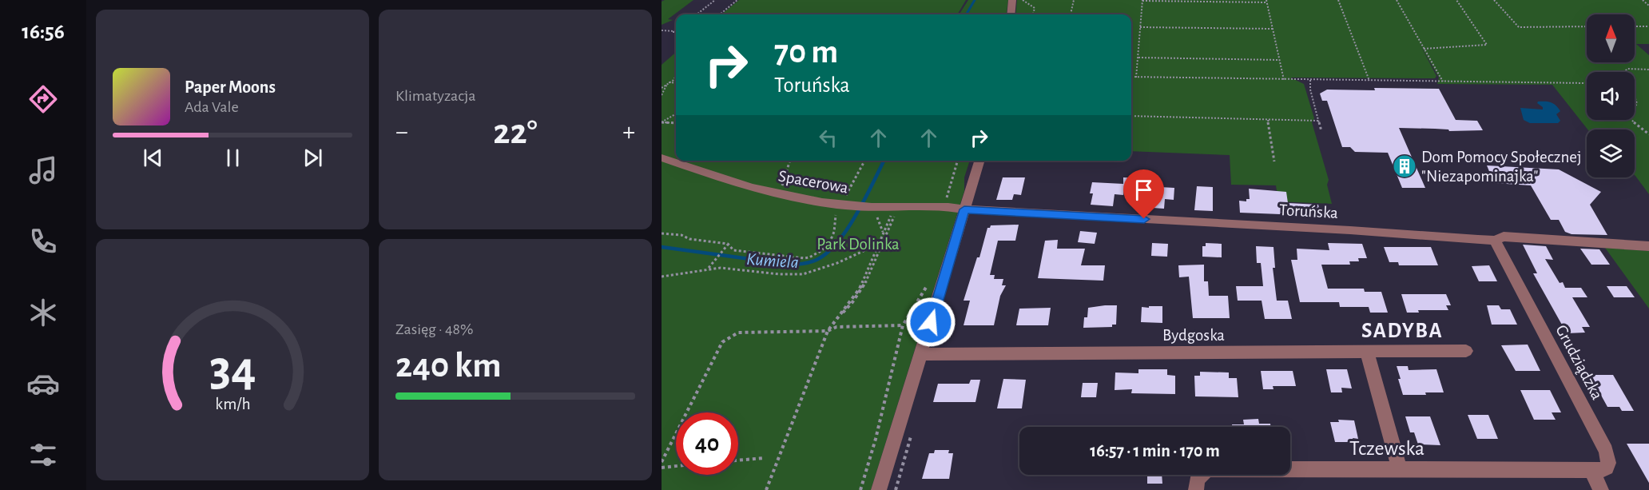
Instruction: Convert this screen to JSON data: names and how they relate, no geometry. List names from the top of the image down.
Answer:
{
  "streets": {
    "street": [
      "Spacerowa",
      "Toruńska",
      "Bydgoska",
      "Grudziądzka",
      "Tczewska"
    ]
  },
  "crossings": [
    ["Spacerowa", "Toruńska"],
    ["Toruńska", "Grudziądzka"],
    ["Grudziądzka", "Tczewska"]
  ],
  "districts": ["SADYBA"],
  "water": ["Kumiela"],
  "parks": ["Park Dolinka"],
  "places": {
    "building": ["Dom Pomocy Społecznej \"Niezapominajka\""]
  },
  "north": "top",
  "page": {
    "tabs": "16:56",
    "tile": [
      "Klimatyzacja",
      ["Zasięg · 48%", "240 km"]
    ],
    "turn": ["70 m", "Toruńska"],
    "song": ["Paper Moons", "Ada Vale"],
    "heat": ["−", "22°", "+"],
    "limit": "40",
    "trip": "16:57 · 1 min · 170 m",
    "gauge": ["34", "km/h"]
  }
}
